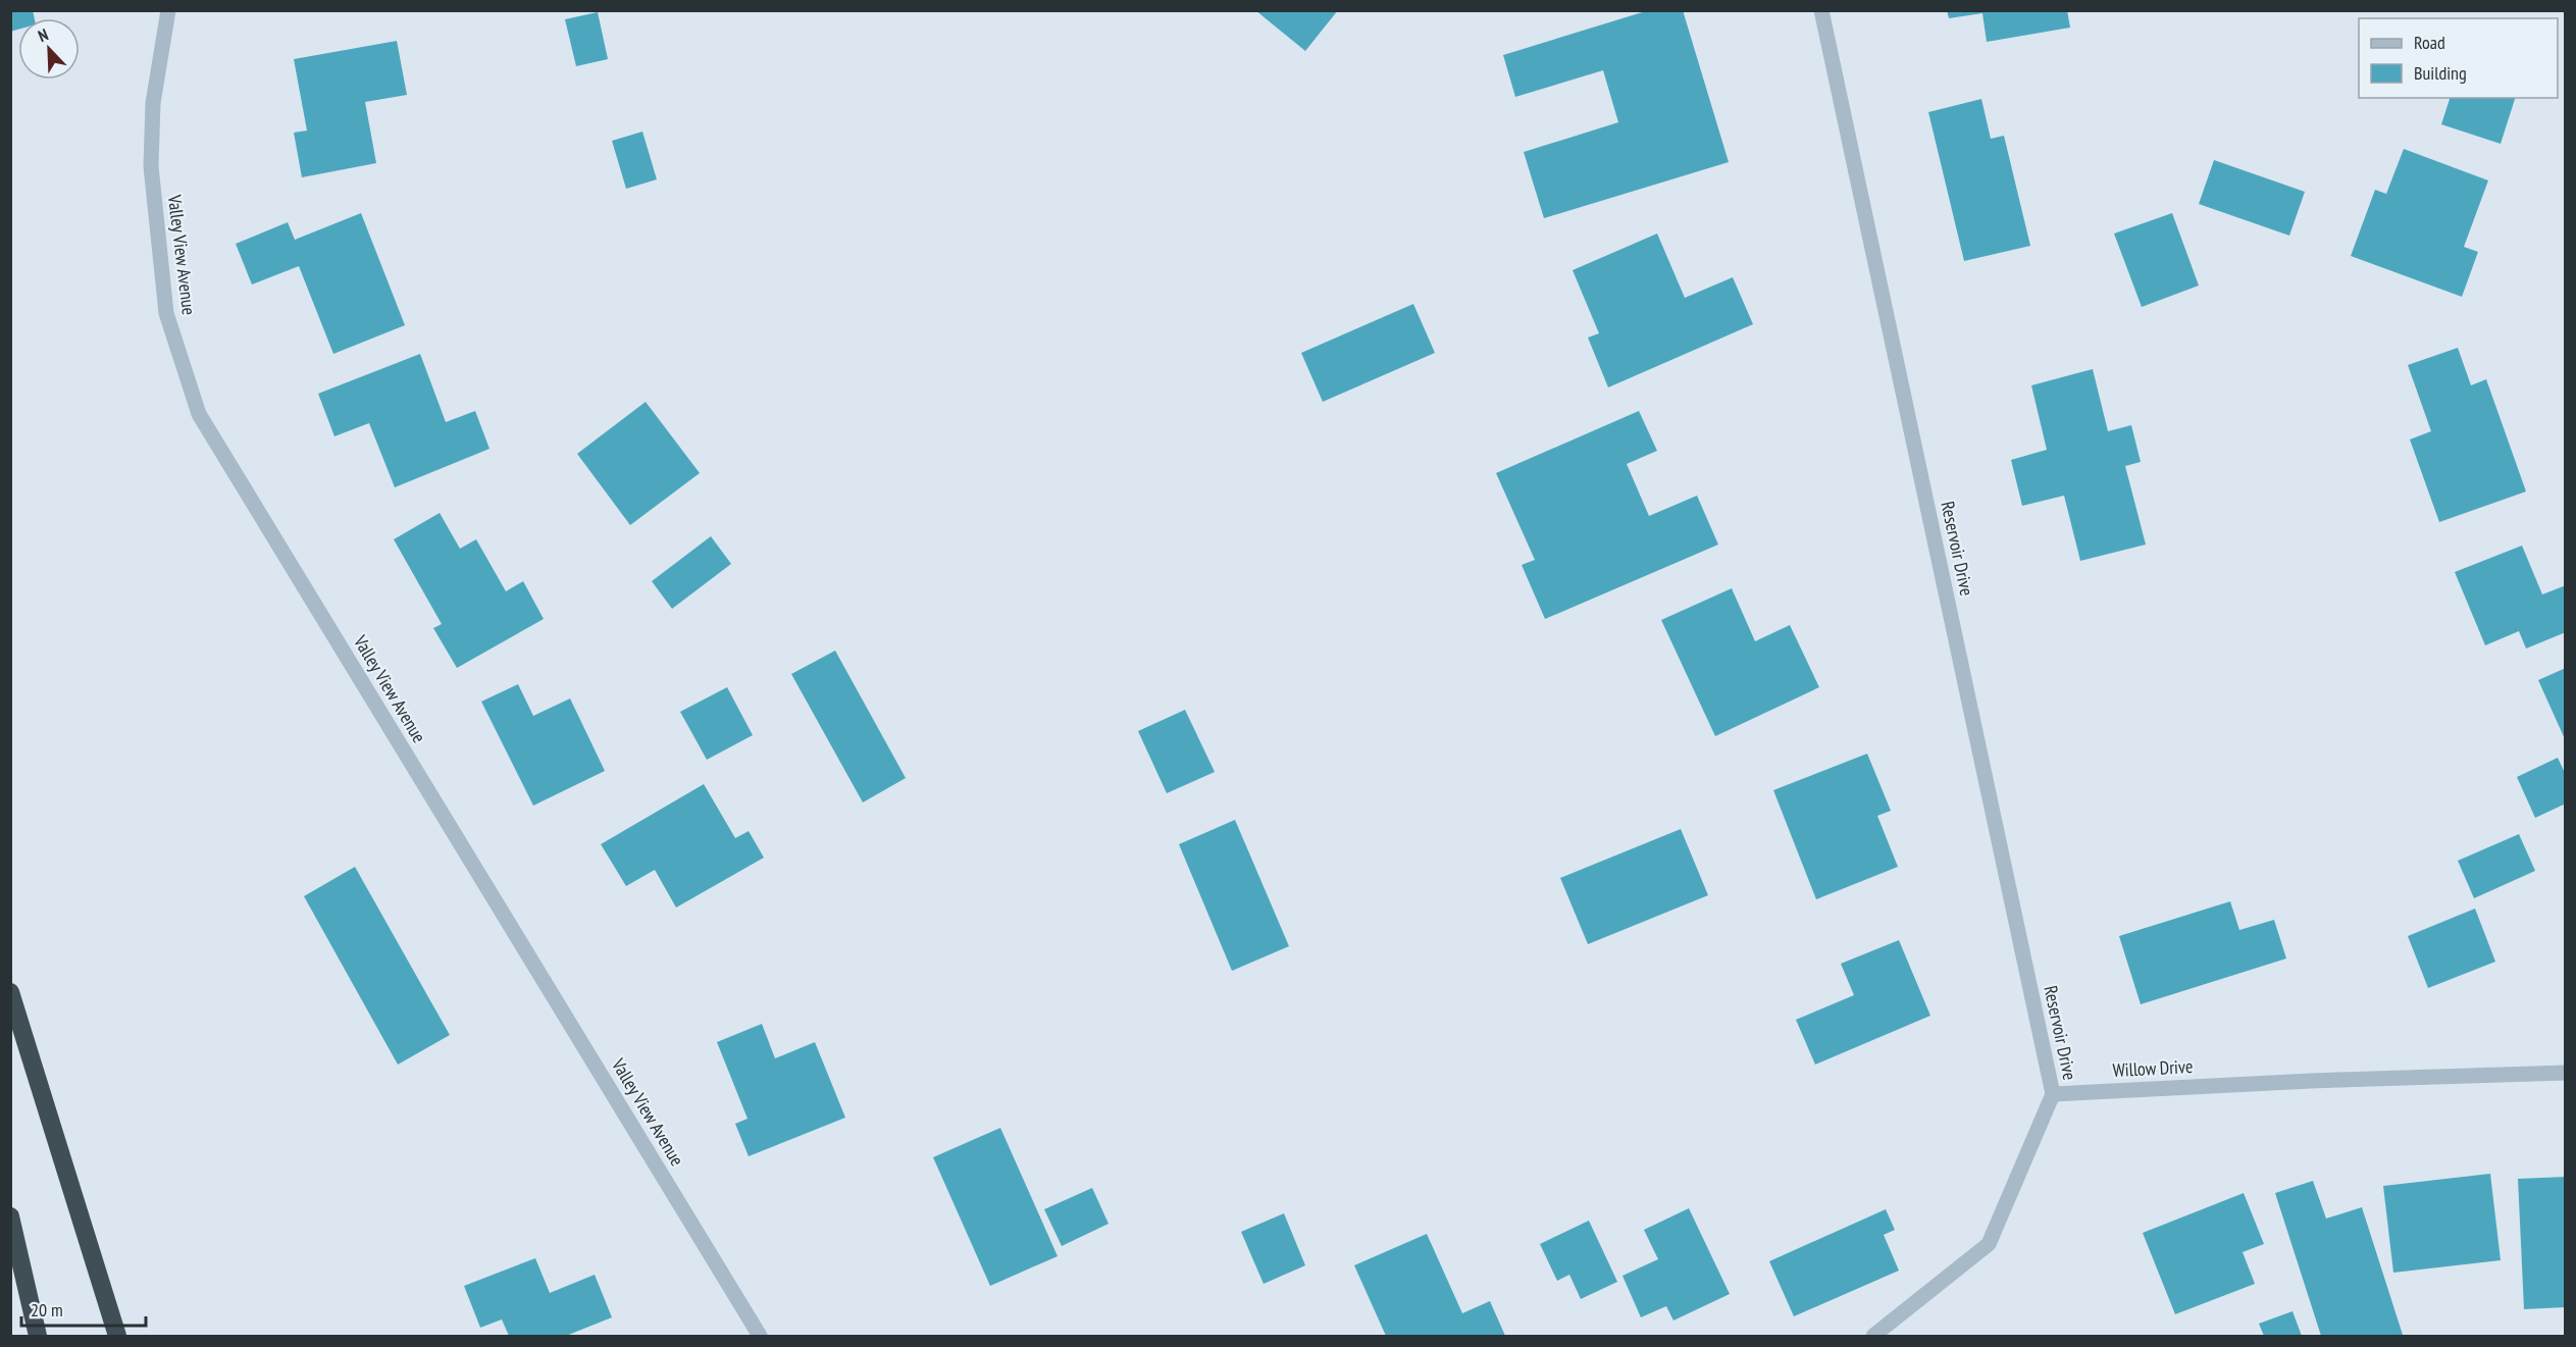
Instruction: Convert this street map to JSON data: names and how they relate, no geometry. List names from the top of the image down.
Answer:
{
  "streets": {
    "street": ["Valley View Avenue", "Reservoir Drive", "Willow Drive"]
  },
  "crossings": [
    ["Reservoir Drive", "Willow Drive"]
  ],
  "legend": ["Road", "Building"],
  "scale_bar": "20 m",
  "north": "top left"
}
